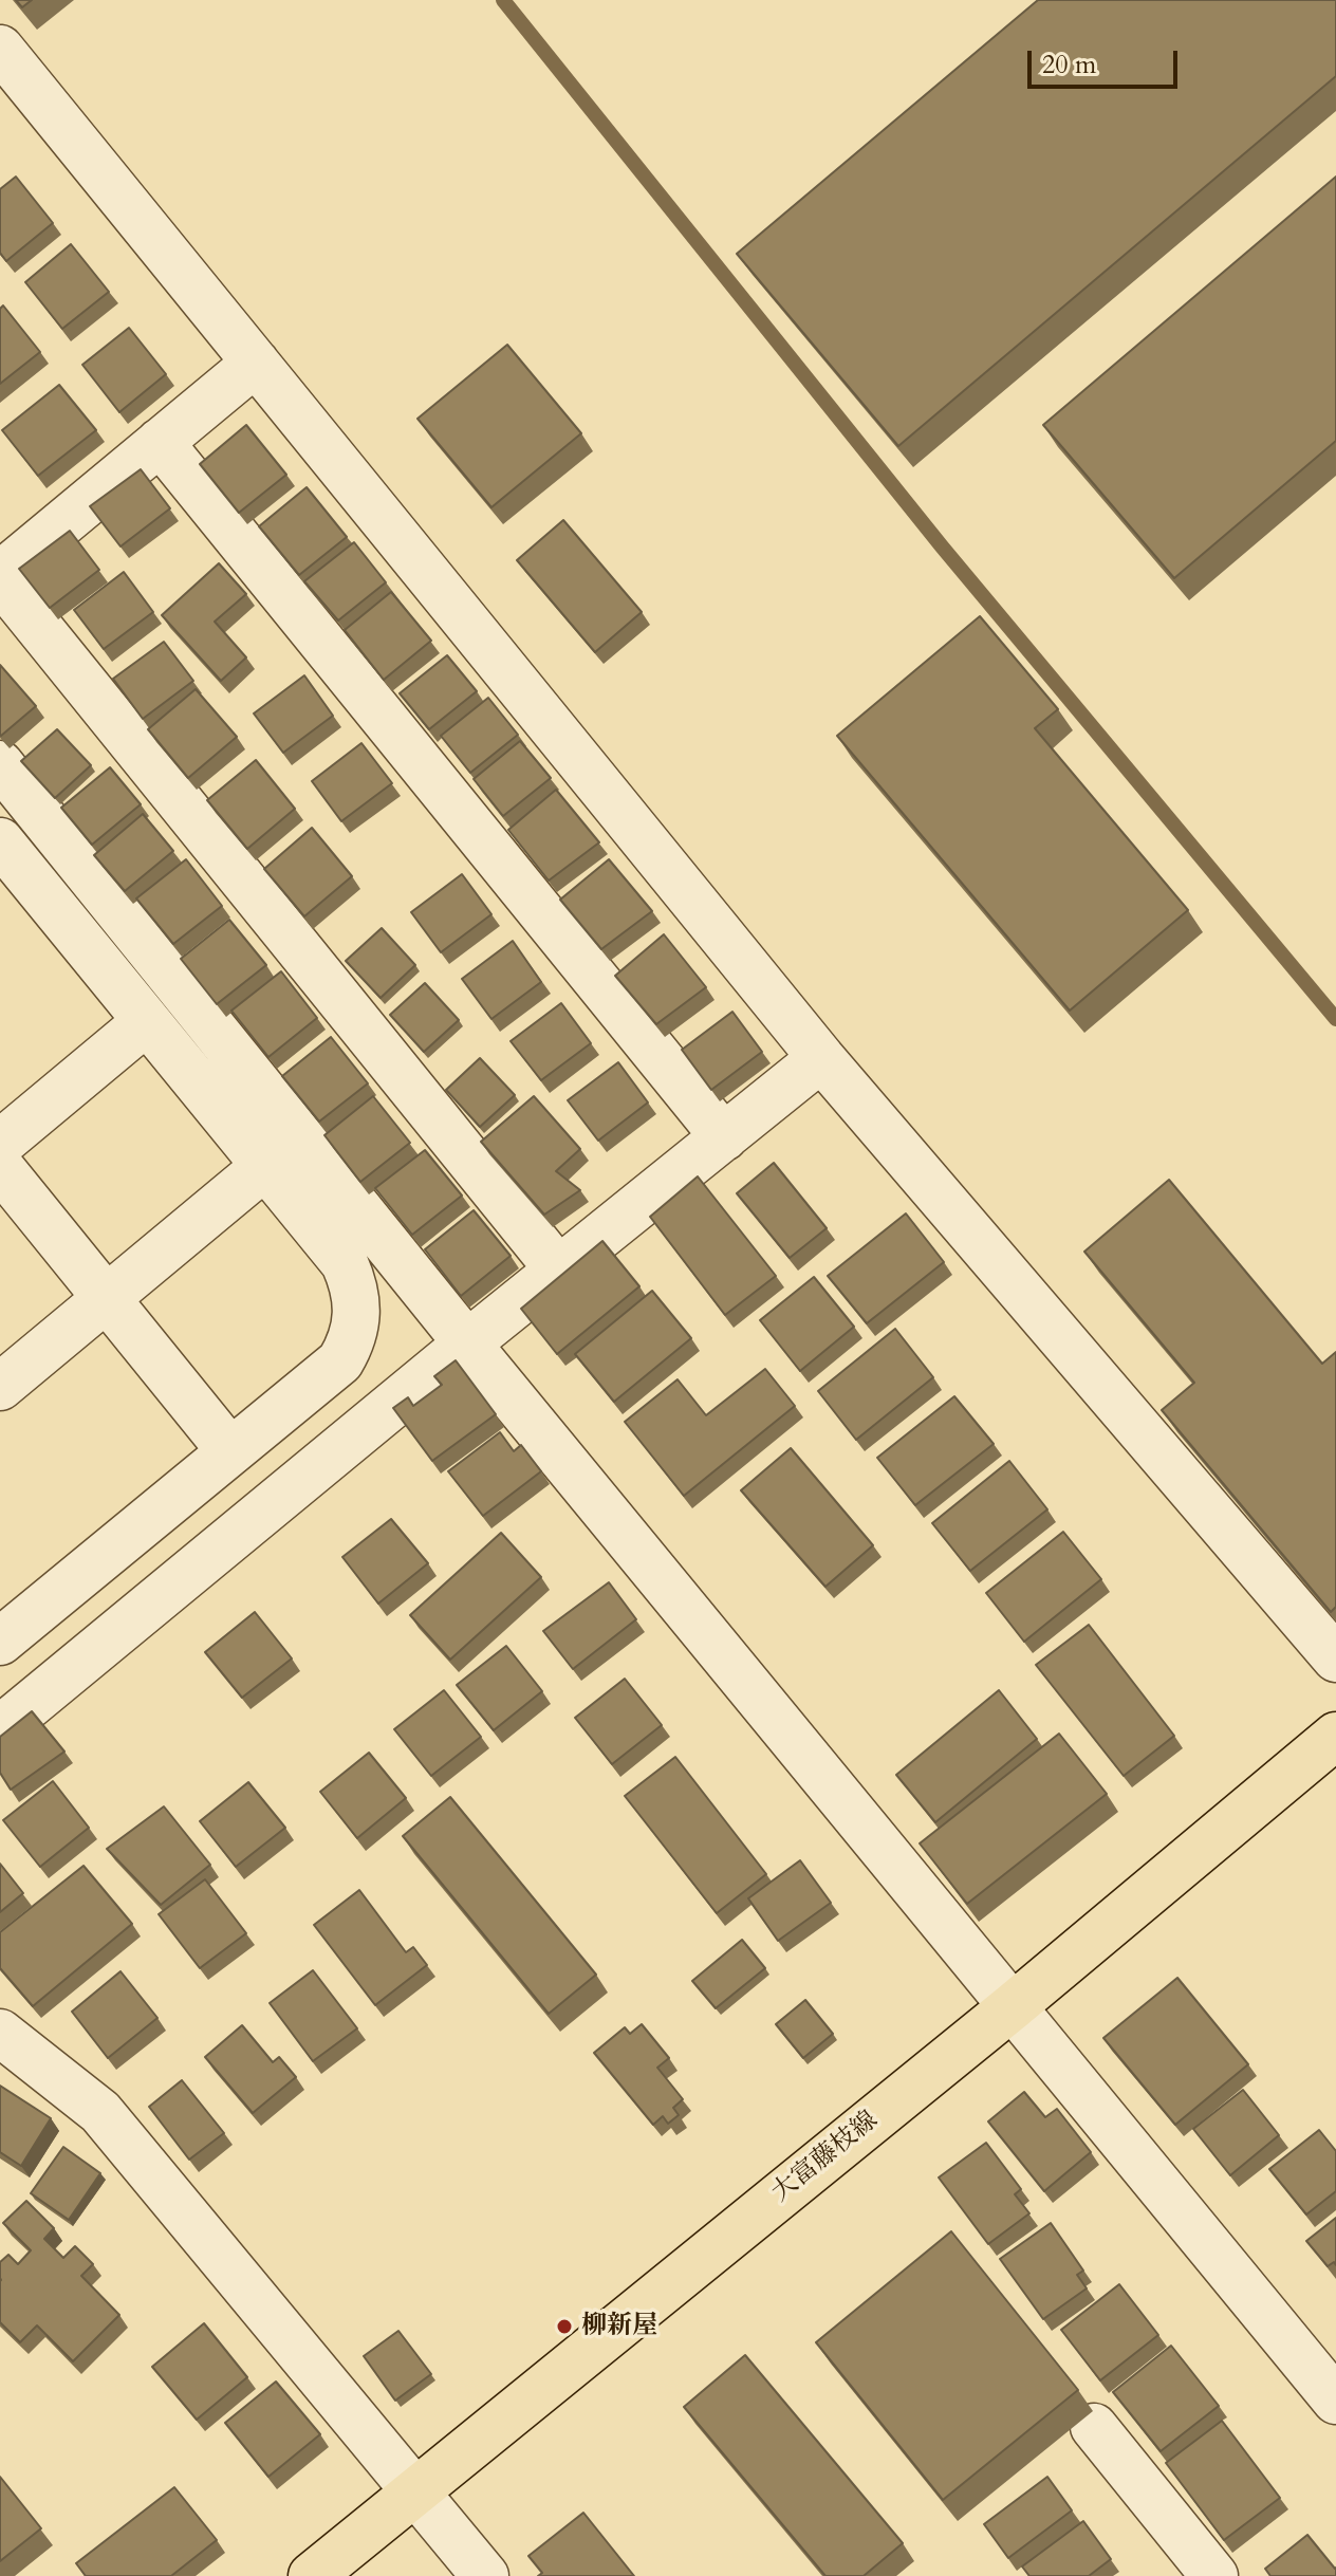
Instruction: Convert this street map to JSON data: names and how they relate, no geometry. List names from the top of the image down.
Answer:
{
  "streets": {
    "main road": ["大富藤枝線"]
  },
  "places": ["柳新屋"],
  "scale_bar": "20 m"
}
